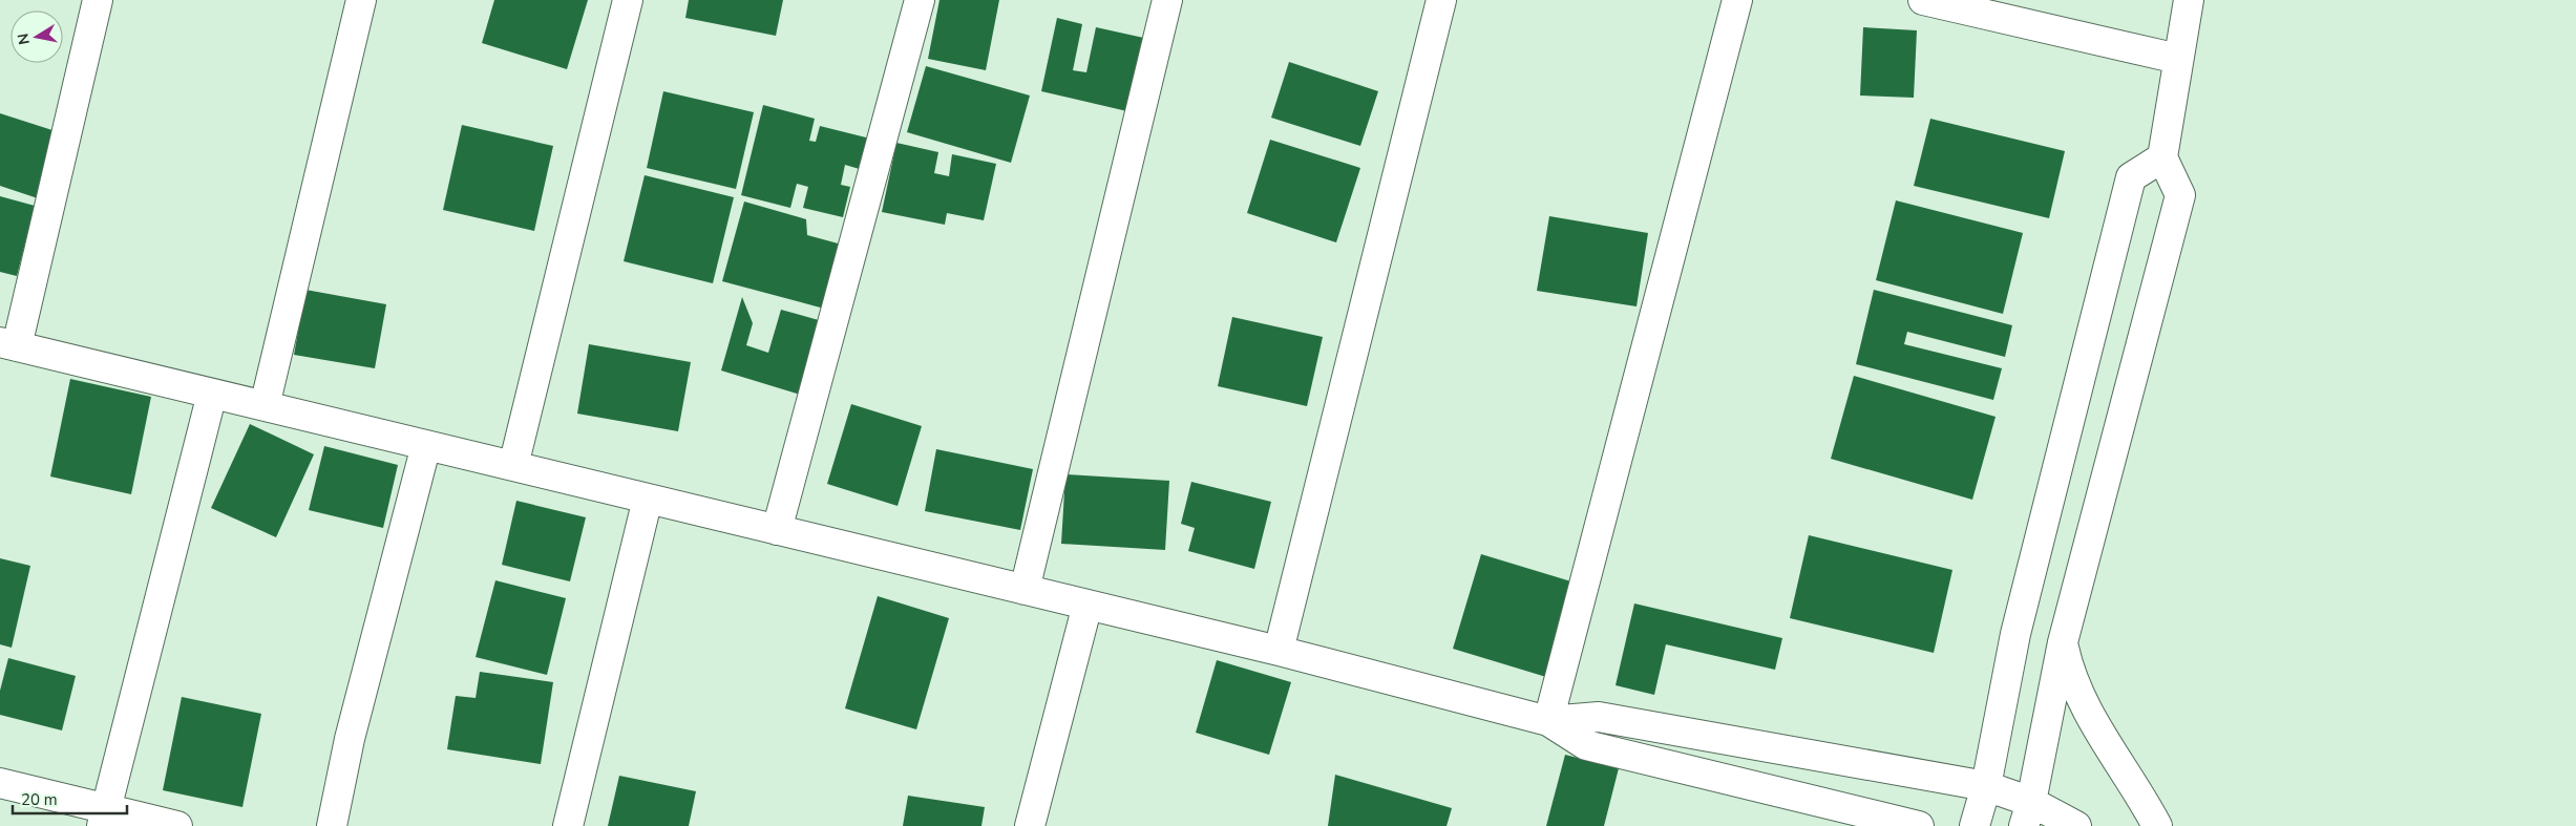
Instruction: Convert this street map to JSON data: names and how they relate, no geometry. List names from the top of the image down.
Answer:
{
  "scale_bar": "20 m",
  "north": "left"
}
